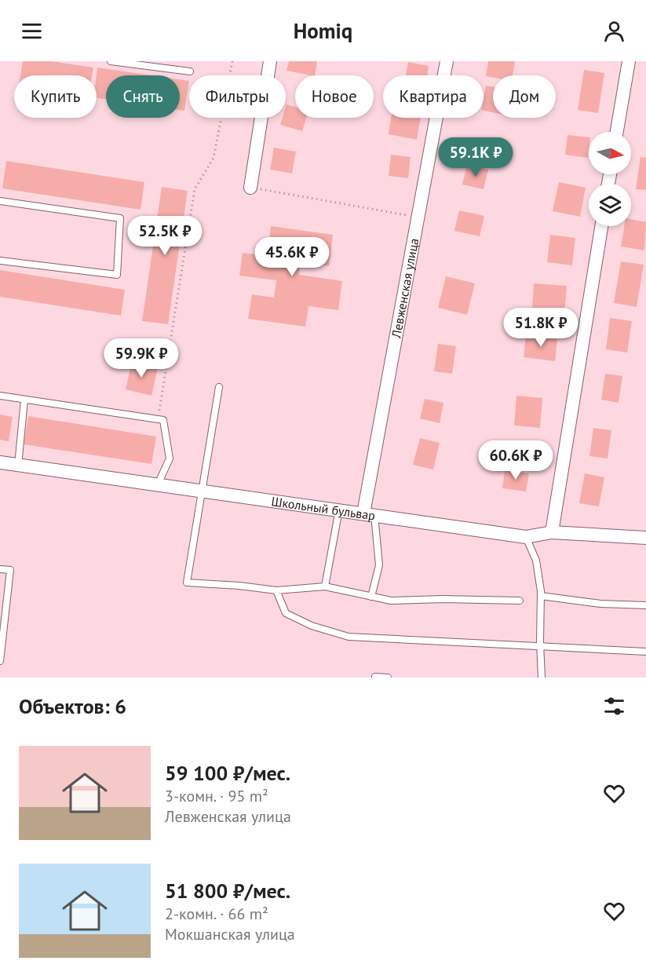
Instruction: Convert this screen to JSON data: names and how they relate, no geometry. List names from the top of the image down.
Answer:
{
  "streets": {
    "street": ["Левженская улица", "Школьный бульвар"]
  },
  "crossings": [
    ["Левженская улица", "Школьный бульвар"]
  ],
  "north": "right",
  "page": {
    "header": "Homiq",
    "chip": [
      "Купить",
      "Снять",
      "Фильтры",
      "Новое",
      "Квартира",
      "Дом"
    ],
    "price": [
      "59.1K ₽",
      "52.5K ₽",
      "45.6K ₽",
      "51.8K ₽",
      "59.9K ₽",
      "60.6K ₽"
    ],
    "heading": "Объектов: 6",
    "list": [
      {
        "name": "59 100 ₽/мес.",
        "note": "3-комн. · 95 m² · Левженская улица"
      },
      {
        "name": "51 800 ₽/мес.",
        "note": "2-комн. · 66 m² · Мокшанская улица"
      }
    ]
  }
}
